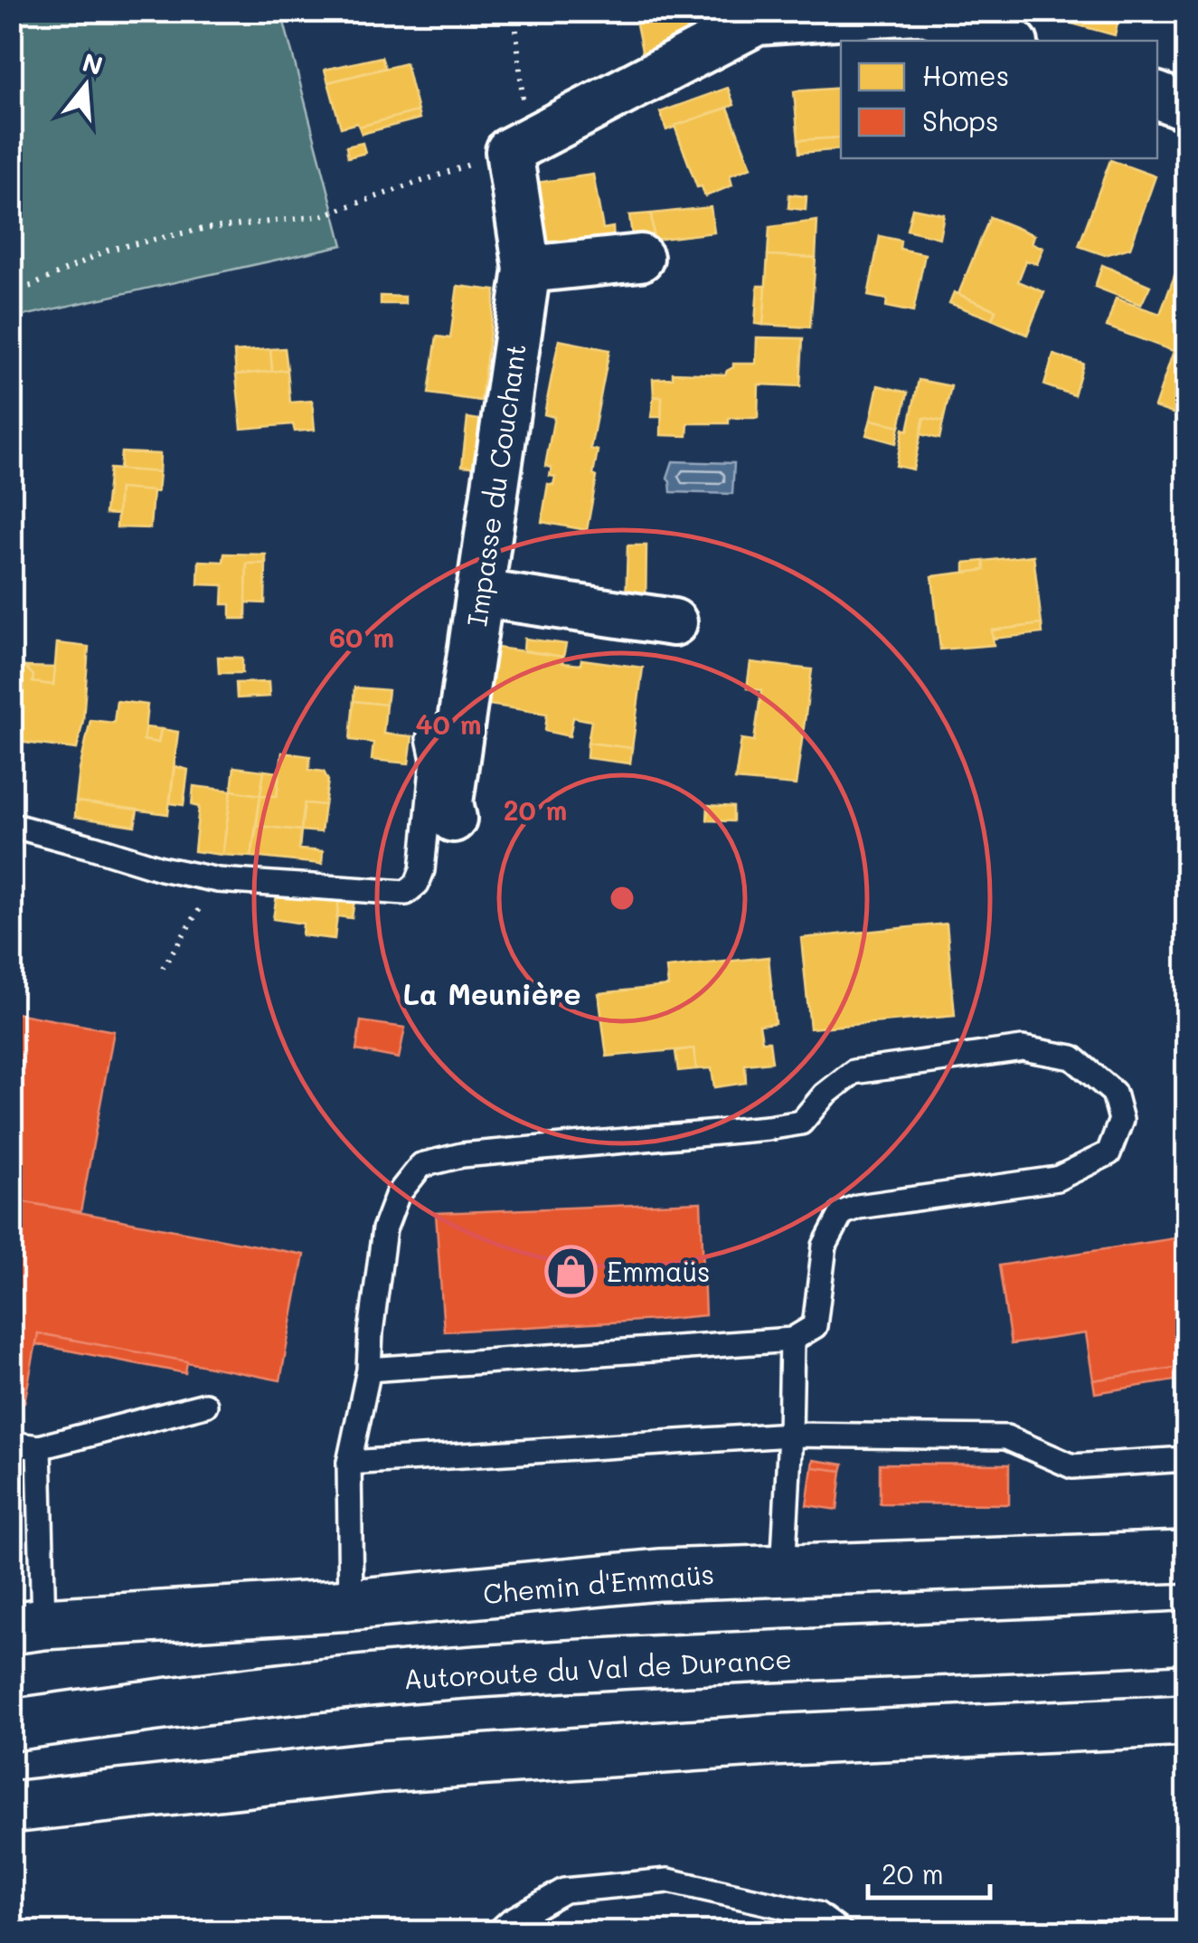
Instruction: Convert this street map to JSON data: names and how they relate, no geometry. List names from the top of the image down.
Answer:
{
  "streets": {
    "main road": ["Chemin d'Emmaüs", "Autoroute du Val de Durance"],
    "street": ["Impasse du Couchant"]
  },
  "districts": ["La Meunière"],
  "places": {
    "shop": ["Emmaüs"]
  },
  "legend": ["Homes", "Shops"],
  "scale_bar": "20 m",
  "north": "top",
  "rings": ["60 m", "40 m", "20 m"]
}
